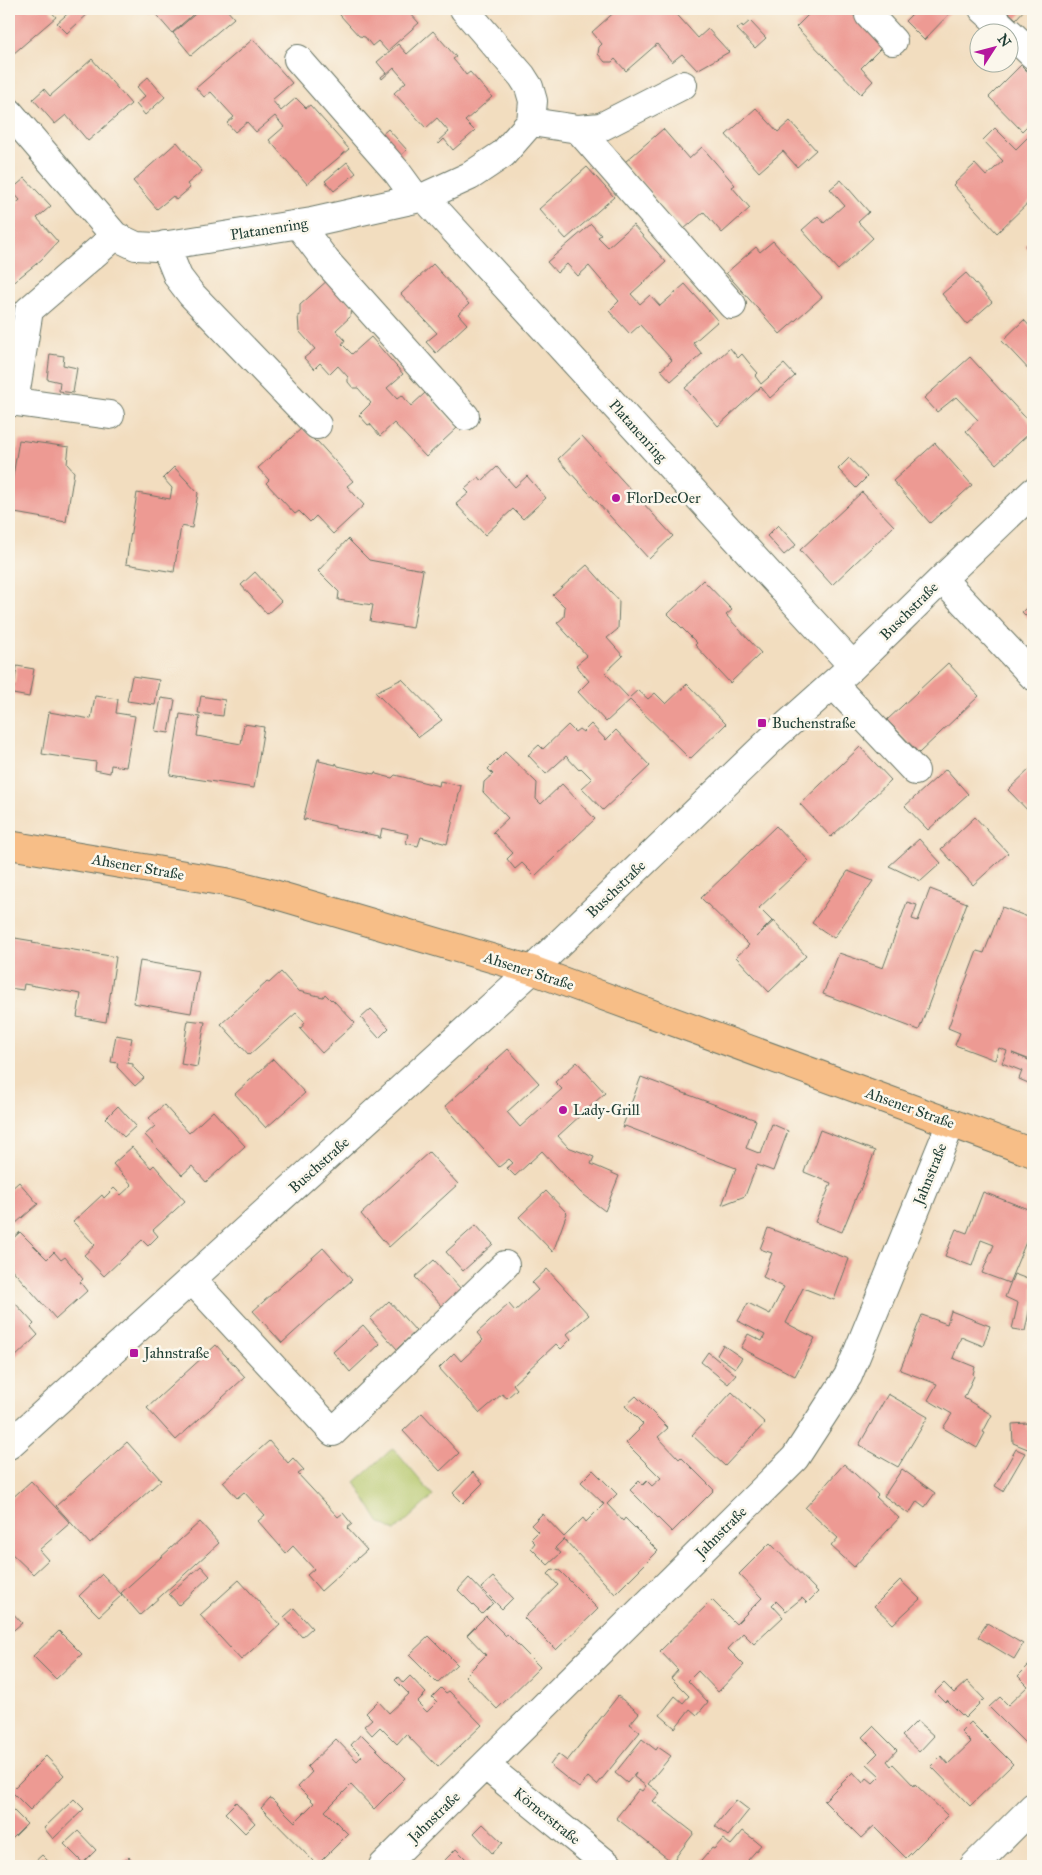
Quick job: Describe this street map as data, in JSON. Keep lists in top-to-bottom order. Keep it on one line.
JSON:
{"streets":{"main road":["Ahsener Straße"],"street":["Platanenring","Buschstraße","Jahnstraße","Körnerstraße"]},"crossings":[["Platanenring","Buschstraße"],["Buschstraße","Ahsener Straße"],["Ahsener Straße","Jahnstraße"],["Jahnstraße","Körnerstraße"]],"places":{"other":["FlorDecOer","Lady-Grill"],"transit":["Buchenstraße","Jahnstraße"]},"north":"top right"}
